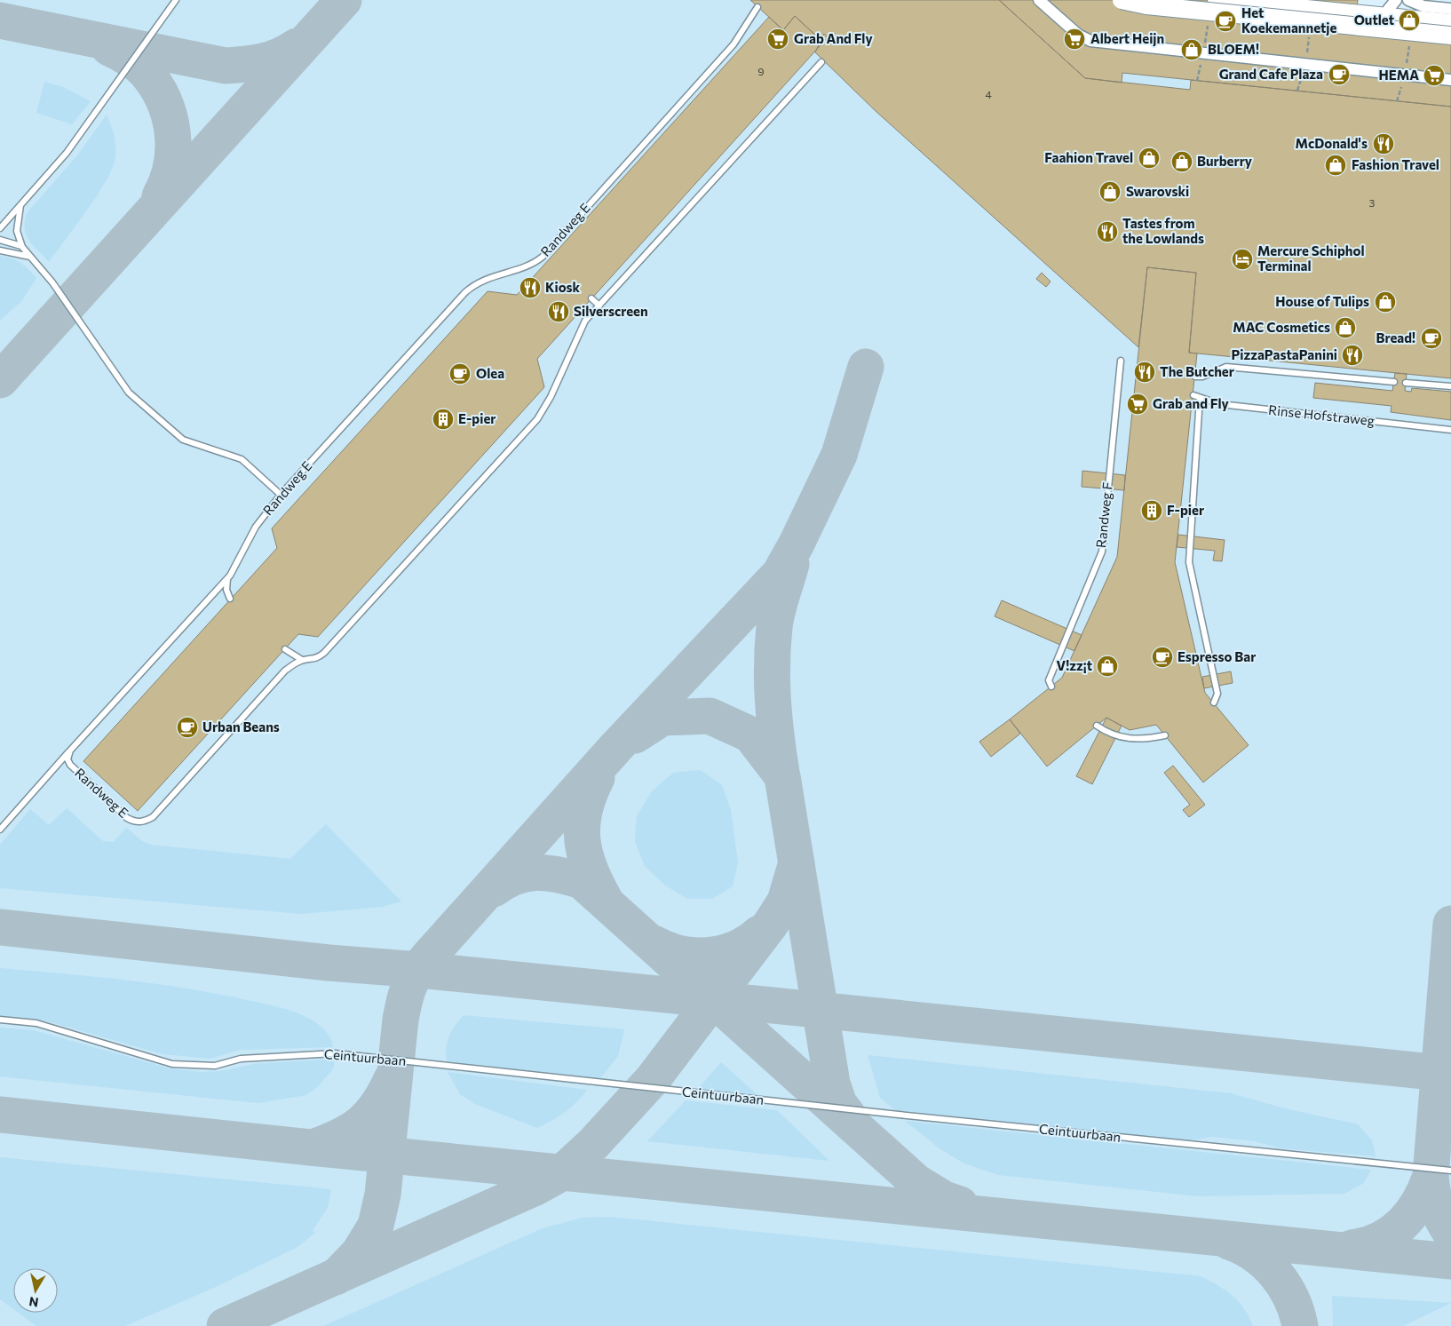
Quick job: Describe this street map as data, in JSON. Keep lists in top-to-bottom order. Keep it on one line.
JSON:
{"streets":{"lane":["Randweg E","Rinse Hofstraweg","Randweg F","Ceintuurbaan"]},"places":{"shop":["Outlet","BLOEM!","Faahion Travel","Burberry","Fashion Travel","Swarovski","House of Tulips","MAC Cosmetics","V!zz¡t"],"cafe":["Het Koekemannetje","Grand Cafe Plaza","Bread!","Olea","Espresso Bar","Urban Beans"],"supermarket":["Grab And Fly","Albert Heijn","HEMA","Grab and Fly"],"restaurant":["McDonald's","Tastes from the Lowlands","Kiosk","Silverscreen","PizzaPastaPanini","The Butcher"],"hotel":["Mercure Schiphol Terminal"],"building":["E-pier","F-pier"]},"house_numbers":["9","4","3"],"north":"bottom"}
